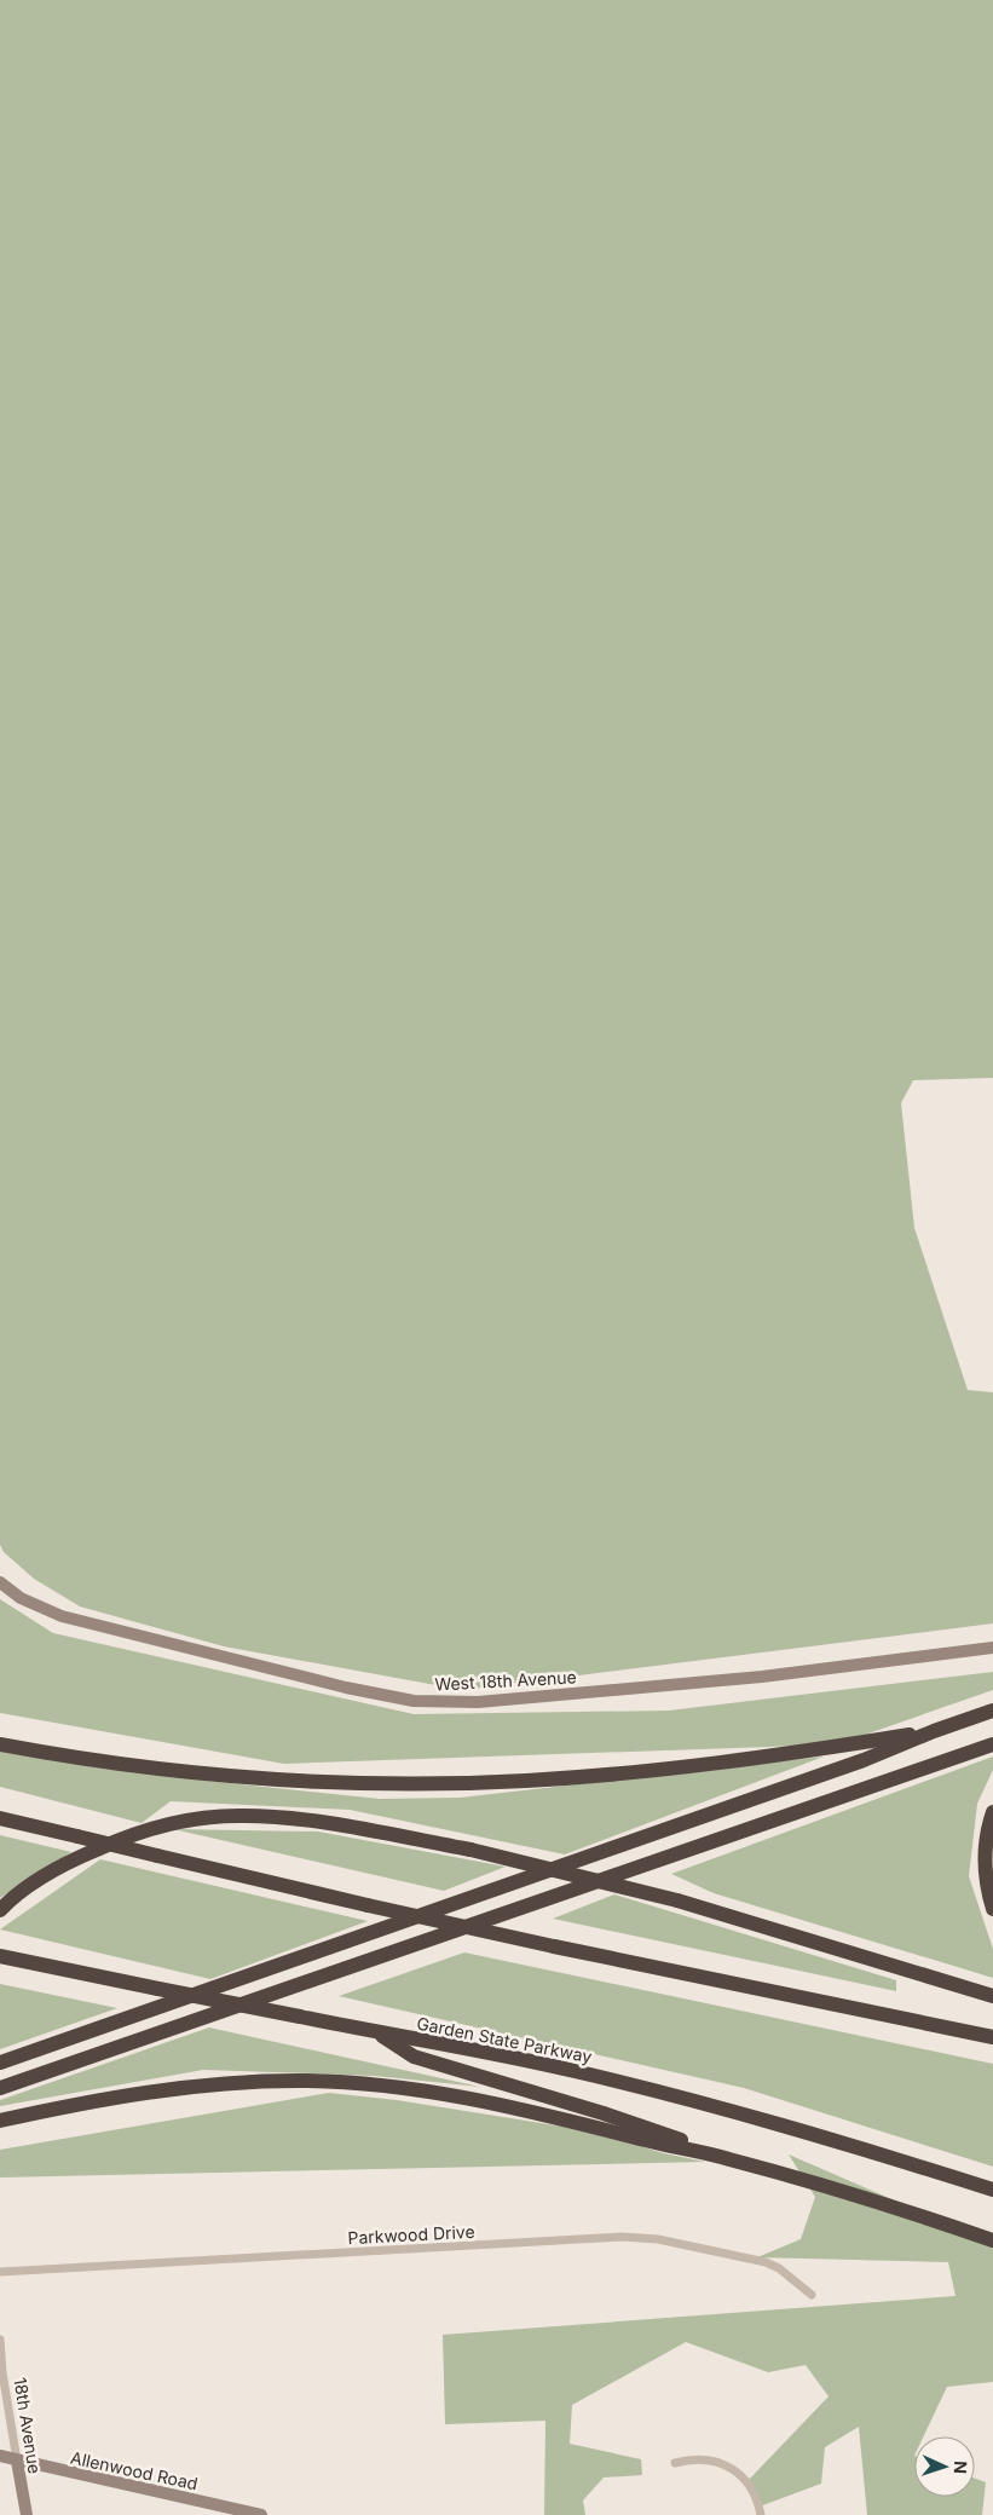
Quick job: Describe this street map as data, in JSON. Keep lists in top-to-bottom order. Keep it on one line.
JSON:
{"streets":{"highway":["Garden State Parkway"],"street":["West 18th Avenue","Parkwood Drive","18th Avenue","Allenwood Road"]},"crossings":[["18th Avenue","Allenwood Road"]],"north":"right"}
